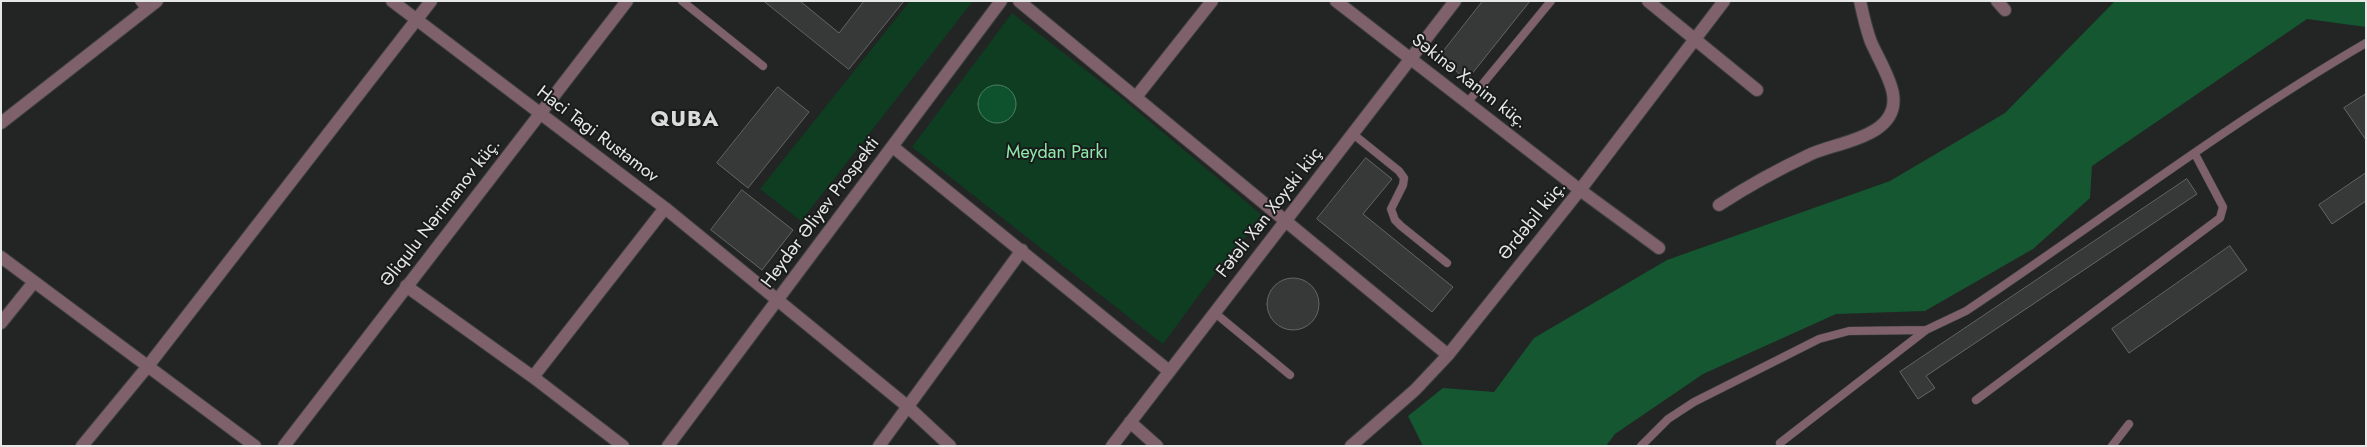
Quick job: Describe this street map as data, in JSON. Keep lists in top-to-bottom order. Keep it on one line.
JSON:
{"streets":{"street":["Səkinə Xanim küç.","Haci Tagi Rustamov","Əliqulu Nərimanov küç.","Heydər Əliyev Prospekti","Fətəli Xan Xoyski küç","Ərdəbil küç."]},"crossings":[["Səkinə Xanim küç.","Fətəli Xan Xoyski küç"],["Səkinə Xanim küç.","Ərdəbil küç."],["Haci Tagi Rustamov","Əliqulu Nərimanov küç."],["Haci Tagi Rustamov","Heydər Əliyev Prospekti"]],"districts":["QUBA"],"parks":["Meydan Parkı"]}
